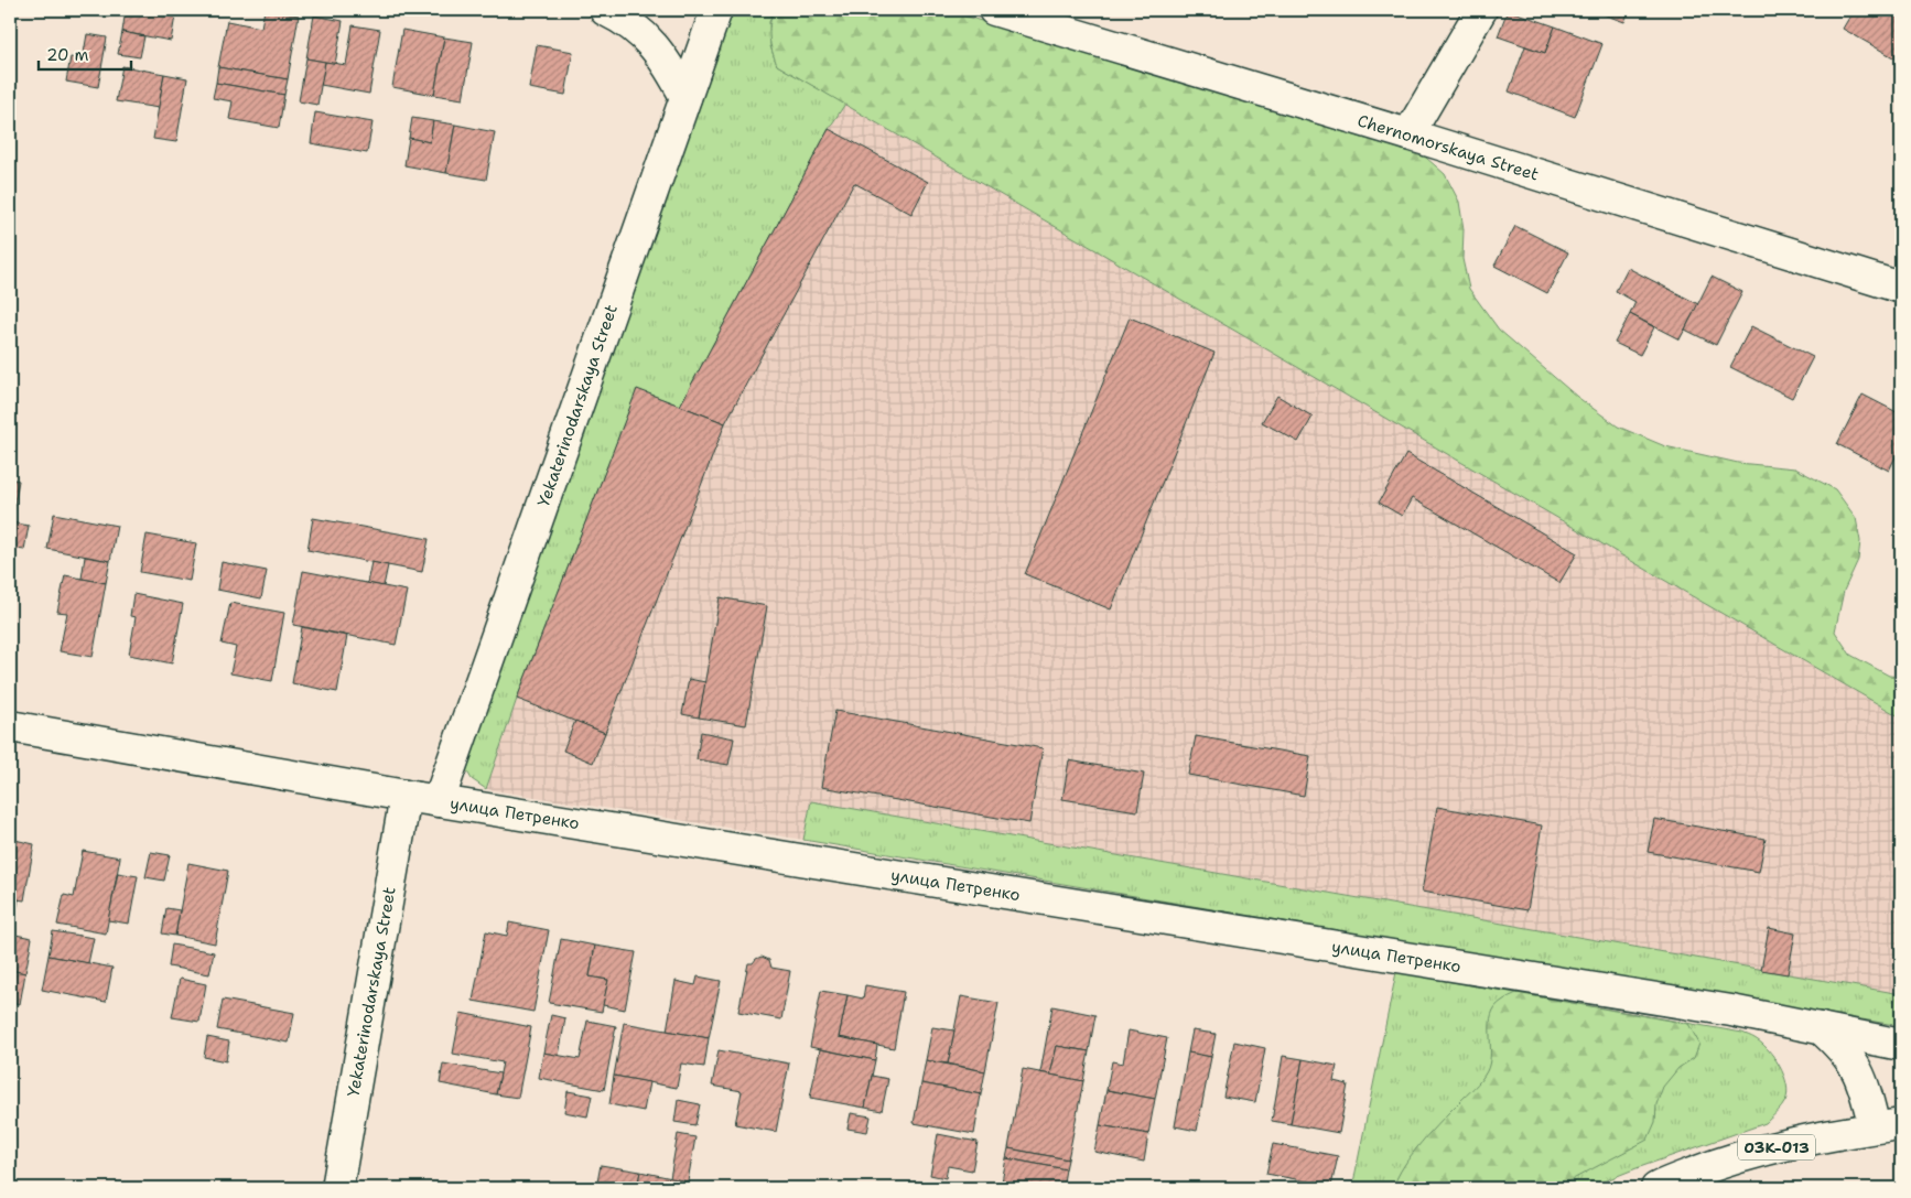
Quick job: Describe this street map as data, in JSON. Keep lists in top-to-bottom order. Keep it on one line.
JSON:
{"streets":{"street":["Chernomorskaya Street","Yekaterinodarskaya Street","улица Петренко","03К-013"]},"crossings":[["Yekaterinodarskaya Street","улица Петренко"]],"scale_bar":"20 m"}
